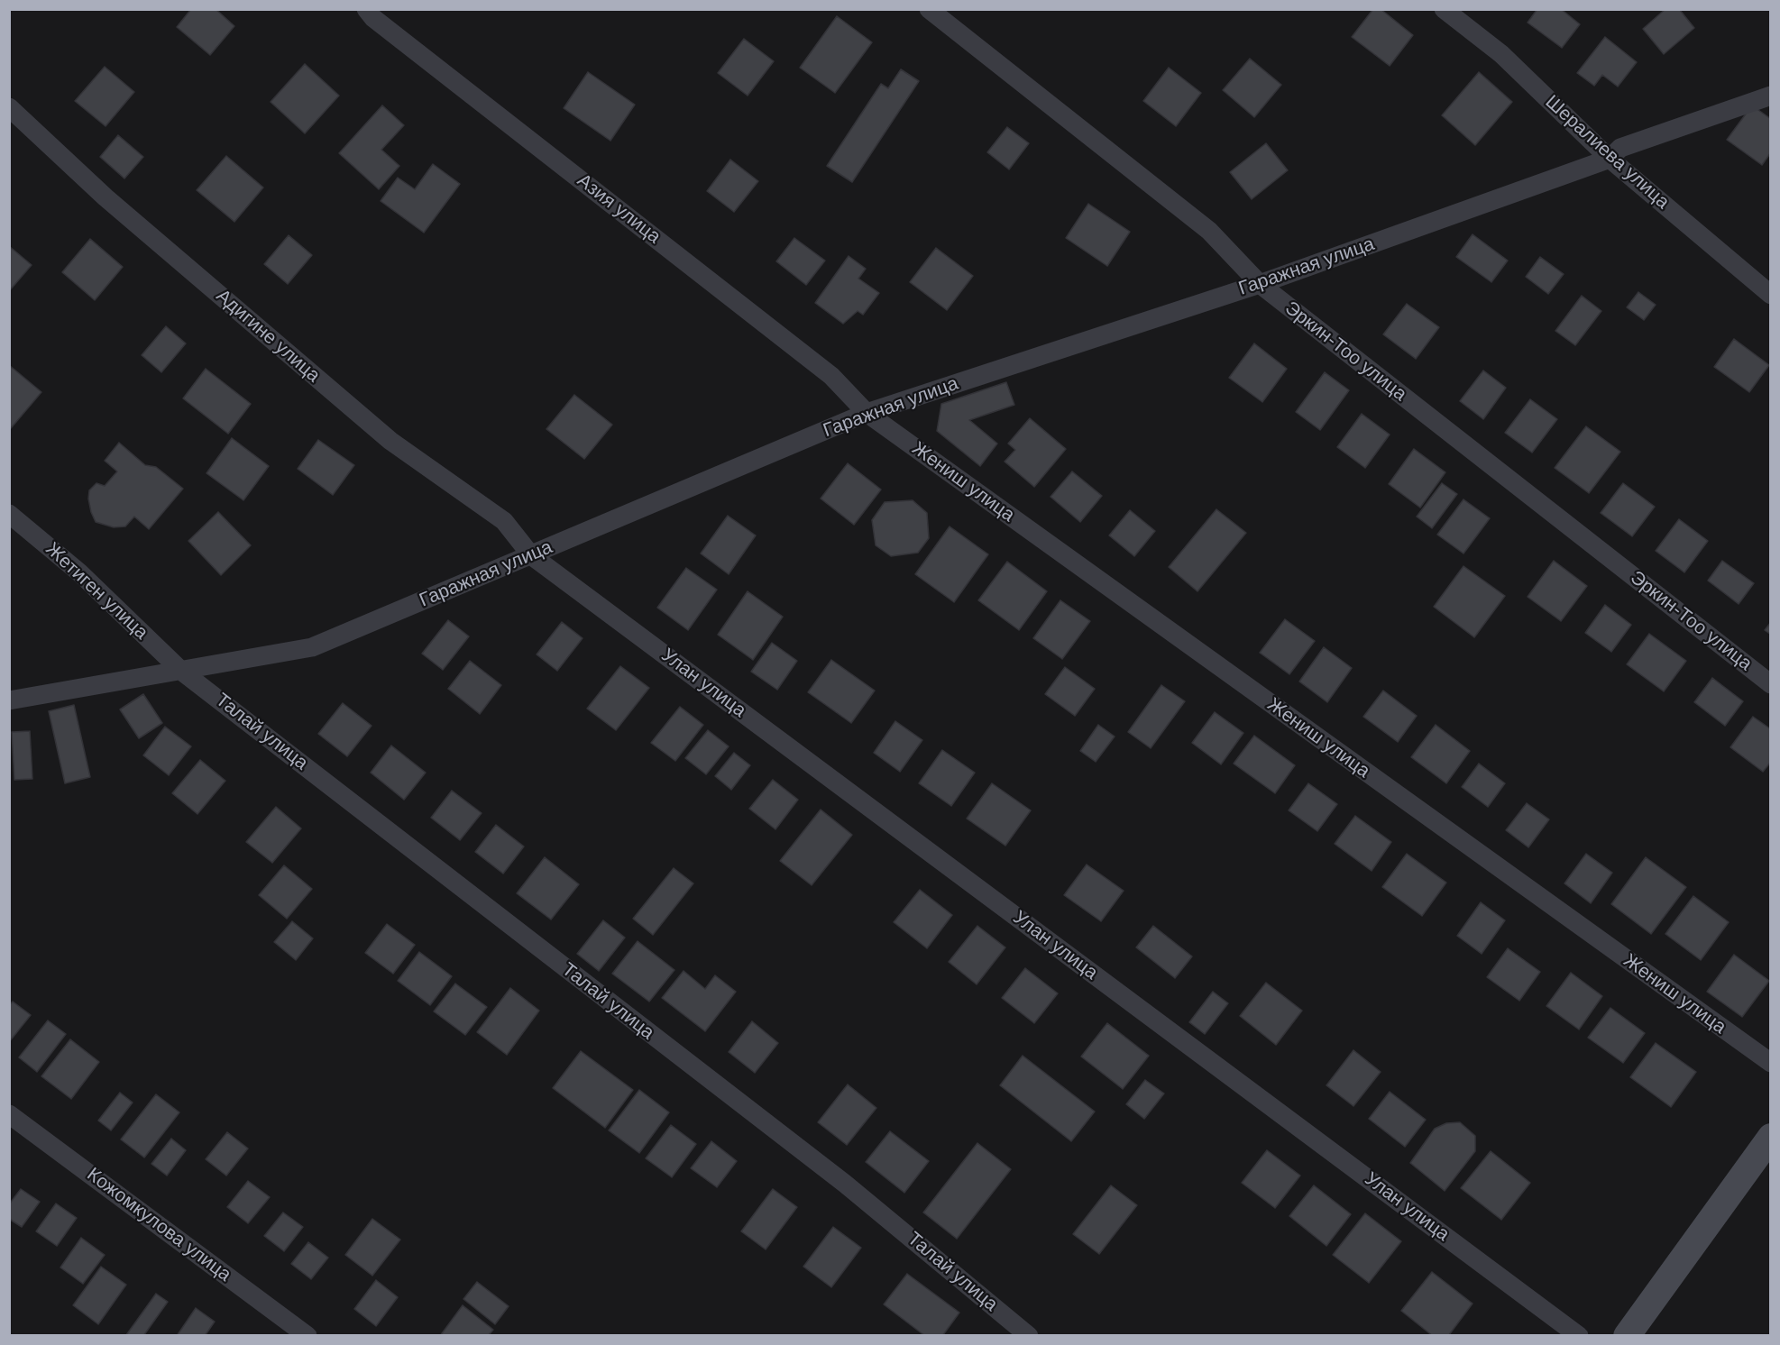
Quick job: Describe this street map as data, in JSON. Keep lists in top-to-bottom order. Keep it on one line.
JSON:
{"streets":{"street":["Шералиева улица","Азия улица","Гаражная улица","Адигине улица","Эркин-Тоо улица","Жениш улица","Жетиген улица","Улан улица","Талай улица","Кожомкулова улица"]},"crossings":[["Шералиева улица","Гаражная улица"],["Азия улица","Гаражная улица"],["Азия улица","Жениш улица"],["Гаражная улица","Адигине улица"],["Гаражная улица","Эркин-Тоо улица"],["Гаражная улица","Жениш улица"],["Гаражная улица","Жетиген улица"],["Гаражная улица","Улан улица"],["Гаражная улица","Талай улица"],["Адигине улица","Улан улица"],["Жетиген улица","Талай улица"]]}
